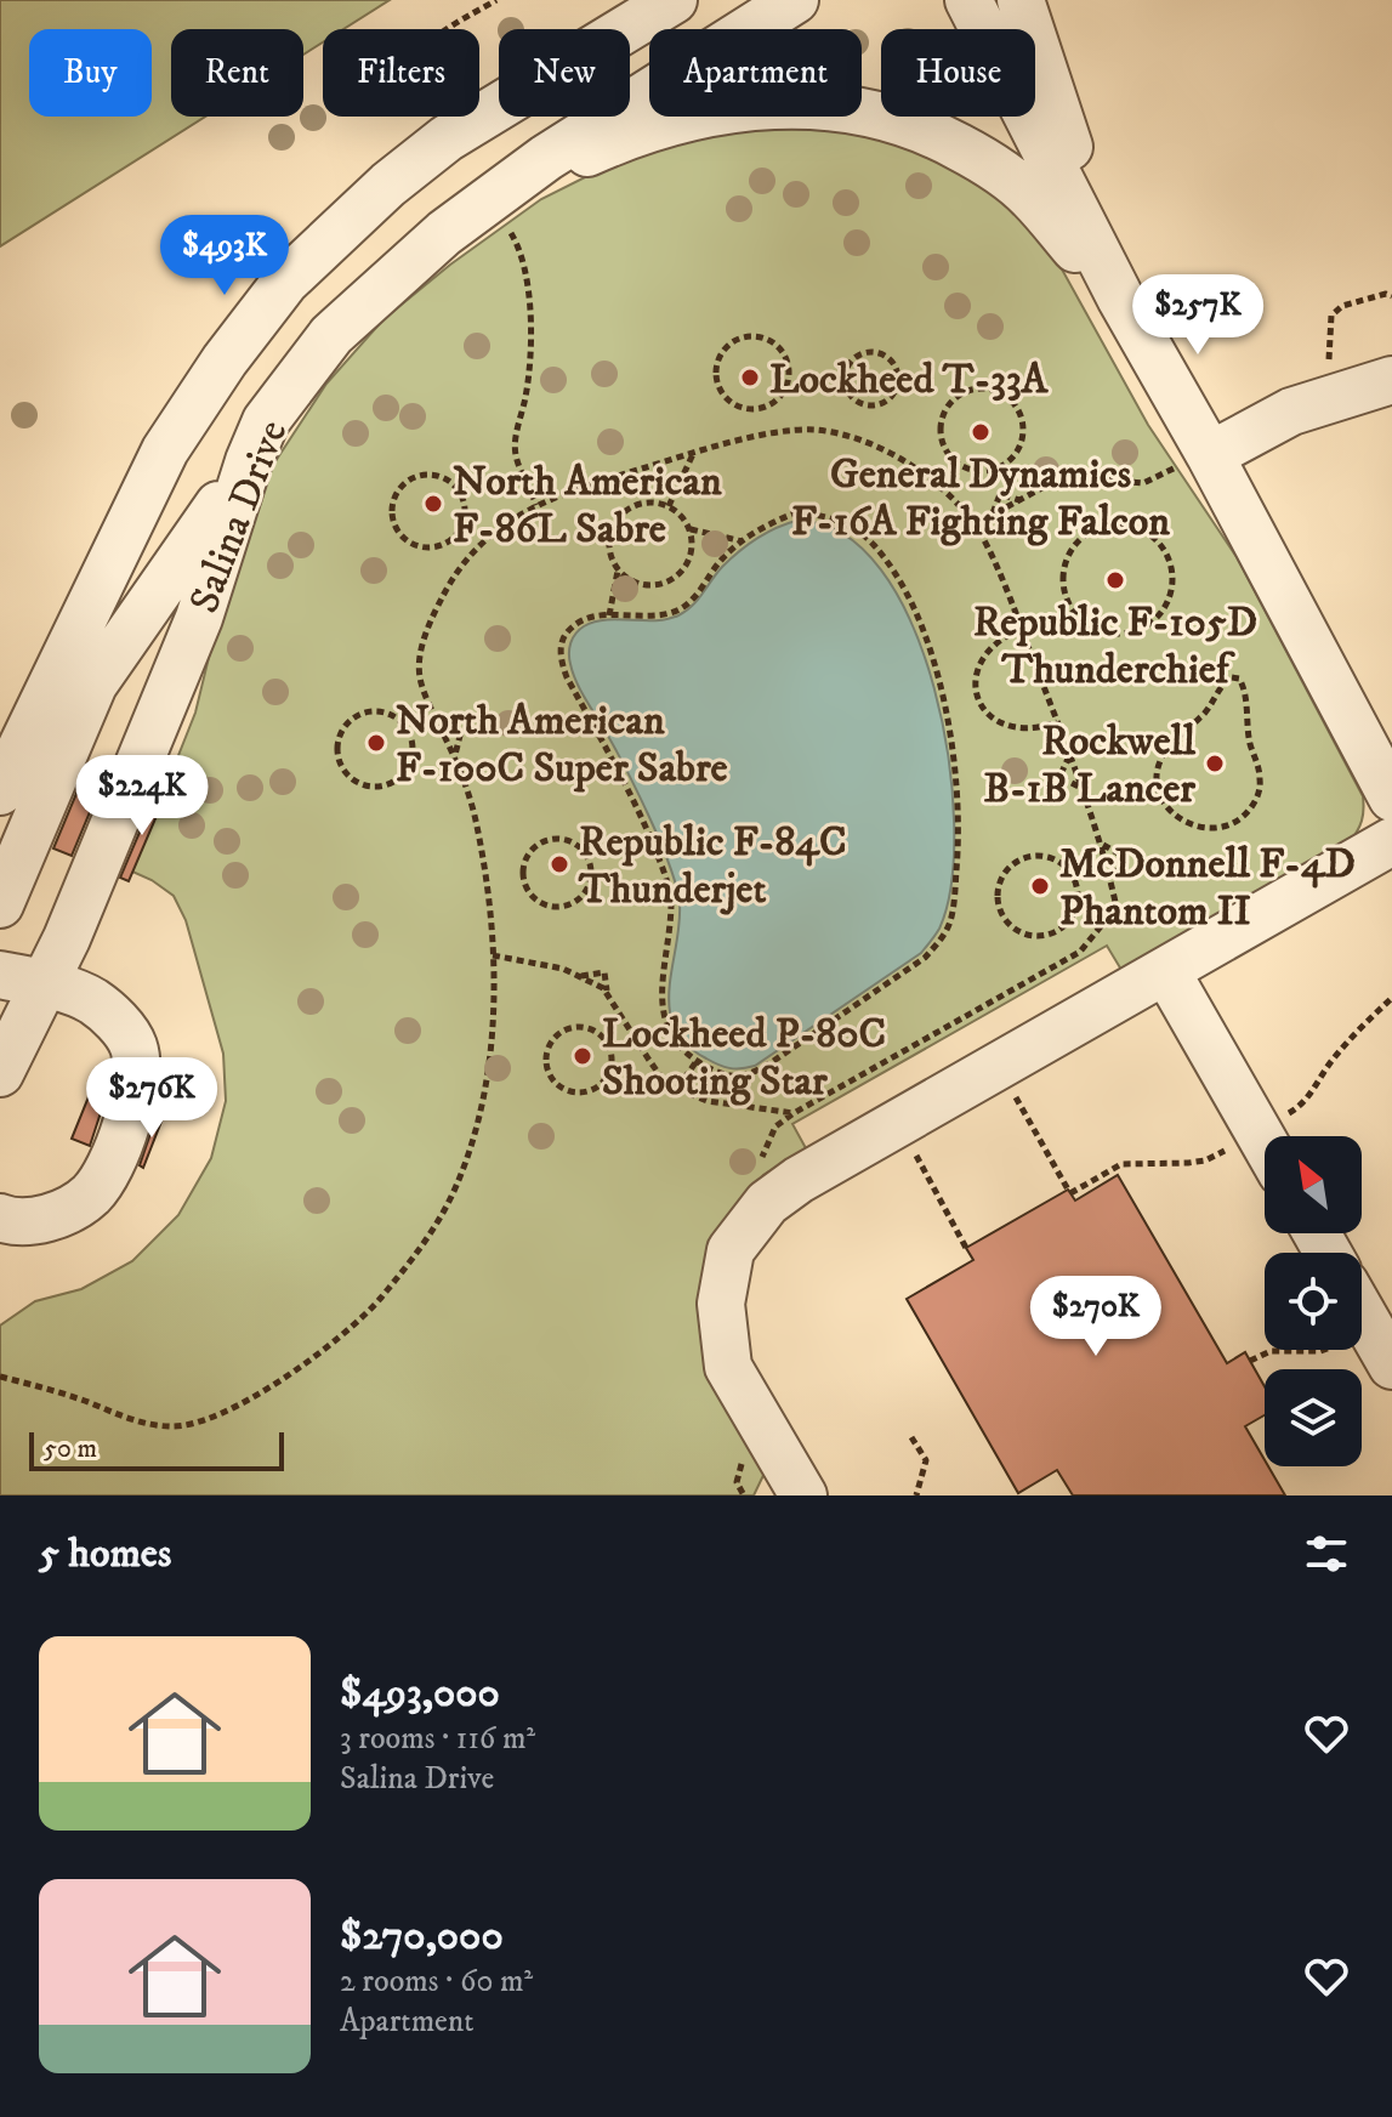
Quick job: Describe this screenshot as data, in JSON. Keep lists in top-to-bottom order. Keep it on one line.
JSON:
{"streets":{"street":["Salina Drive"]},"places":["Lockheed T-33A","General Dynamics F-16A Fighting Falcon","North American F-86L Sabre","Republic F-105D Thunderchief","North American F-100C Super Sabre","Rockwell B-1B Lancer","Republic F-84C Thunderjet","McDonnell F-4D Phantom II","Lockheed P-80C Shooting Star"],"scale_bar":"50 m","north":"top left","page":{"chip":["Buy","Rent","Filters","New","Apartment","House"],"price":["$493K","$257K","$224K","$276K","$270K"],"scale":"50 m","heading":"5 homes","list":[{"name":"$493,000","note":"3 rooms · 116 m² · Salina Drive"},{"name":"$270,000","note":"2 rooms · 60 m² · Apartment"}]}}
